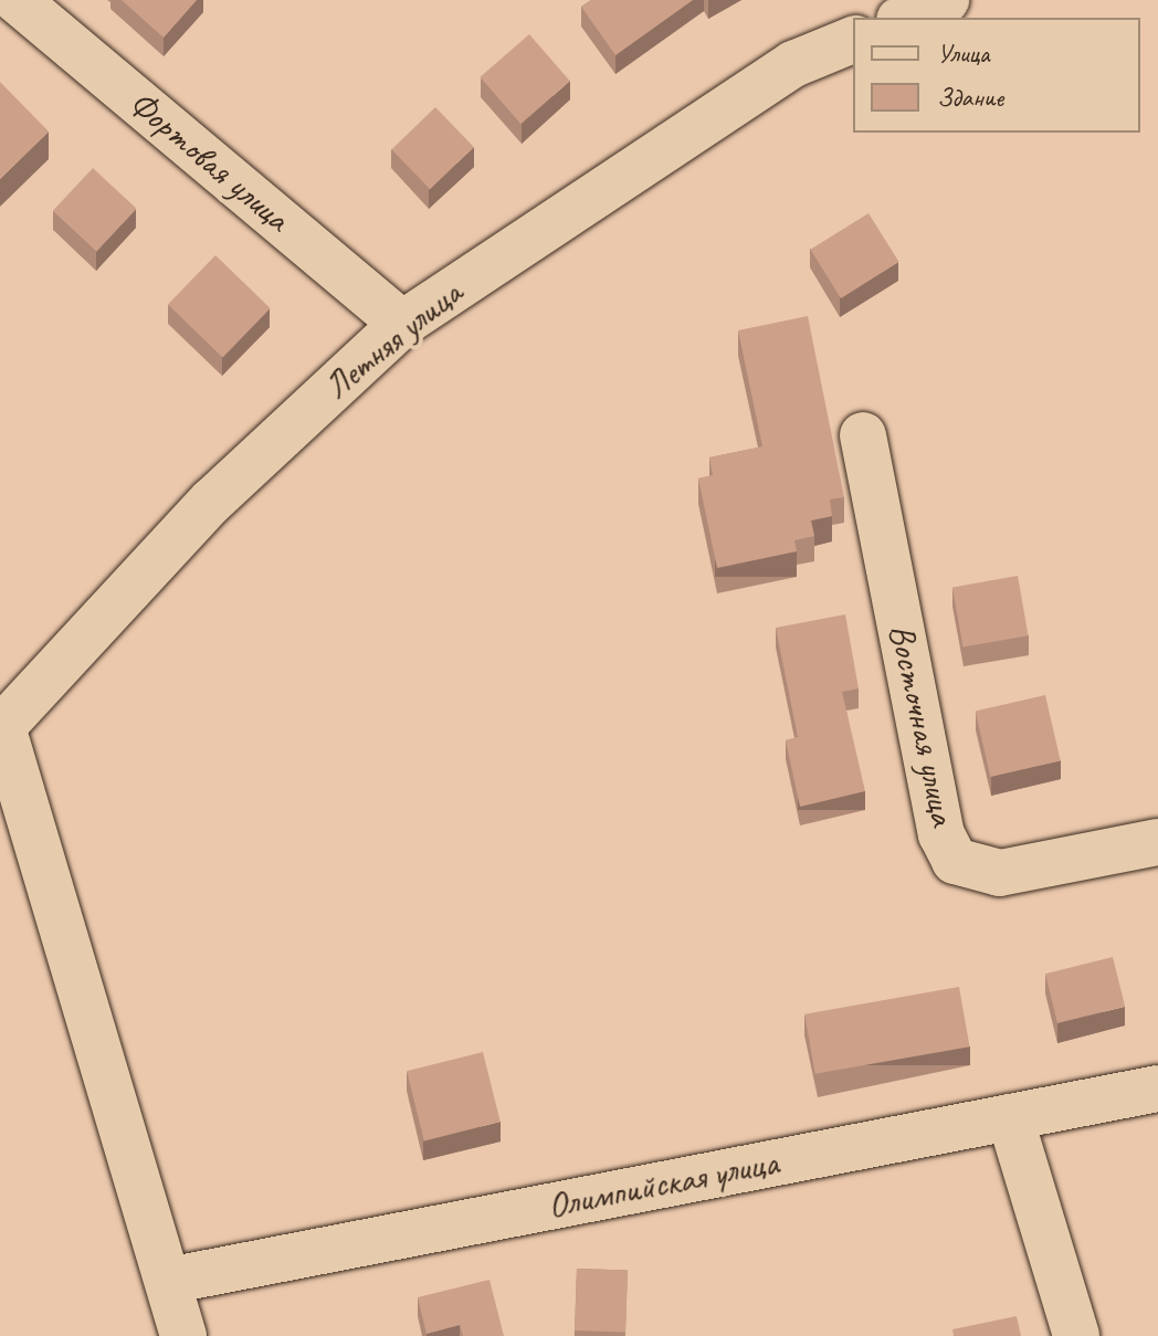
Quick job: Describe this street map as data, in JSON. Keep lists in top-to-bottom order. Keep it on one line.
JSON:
{"streets":{"street":["Фортовая улица","Летняя улица","Восточная улица","Олимпийская улица"]},"crossings":[["Фортовая улица","Летняя улица"]],"legend":["Улица","Здание"]}
